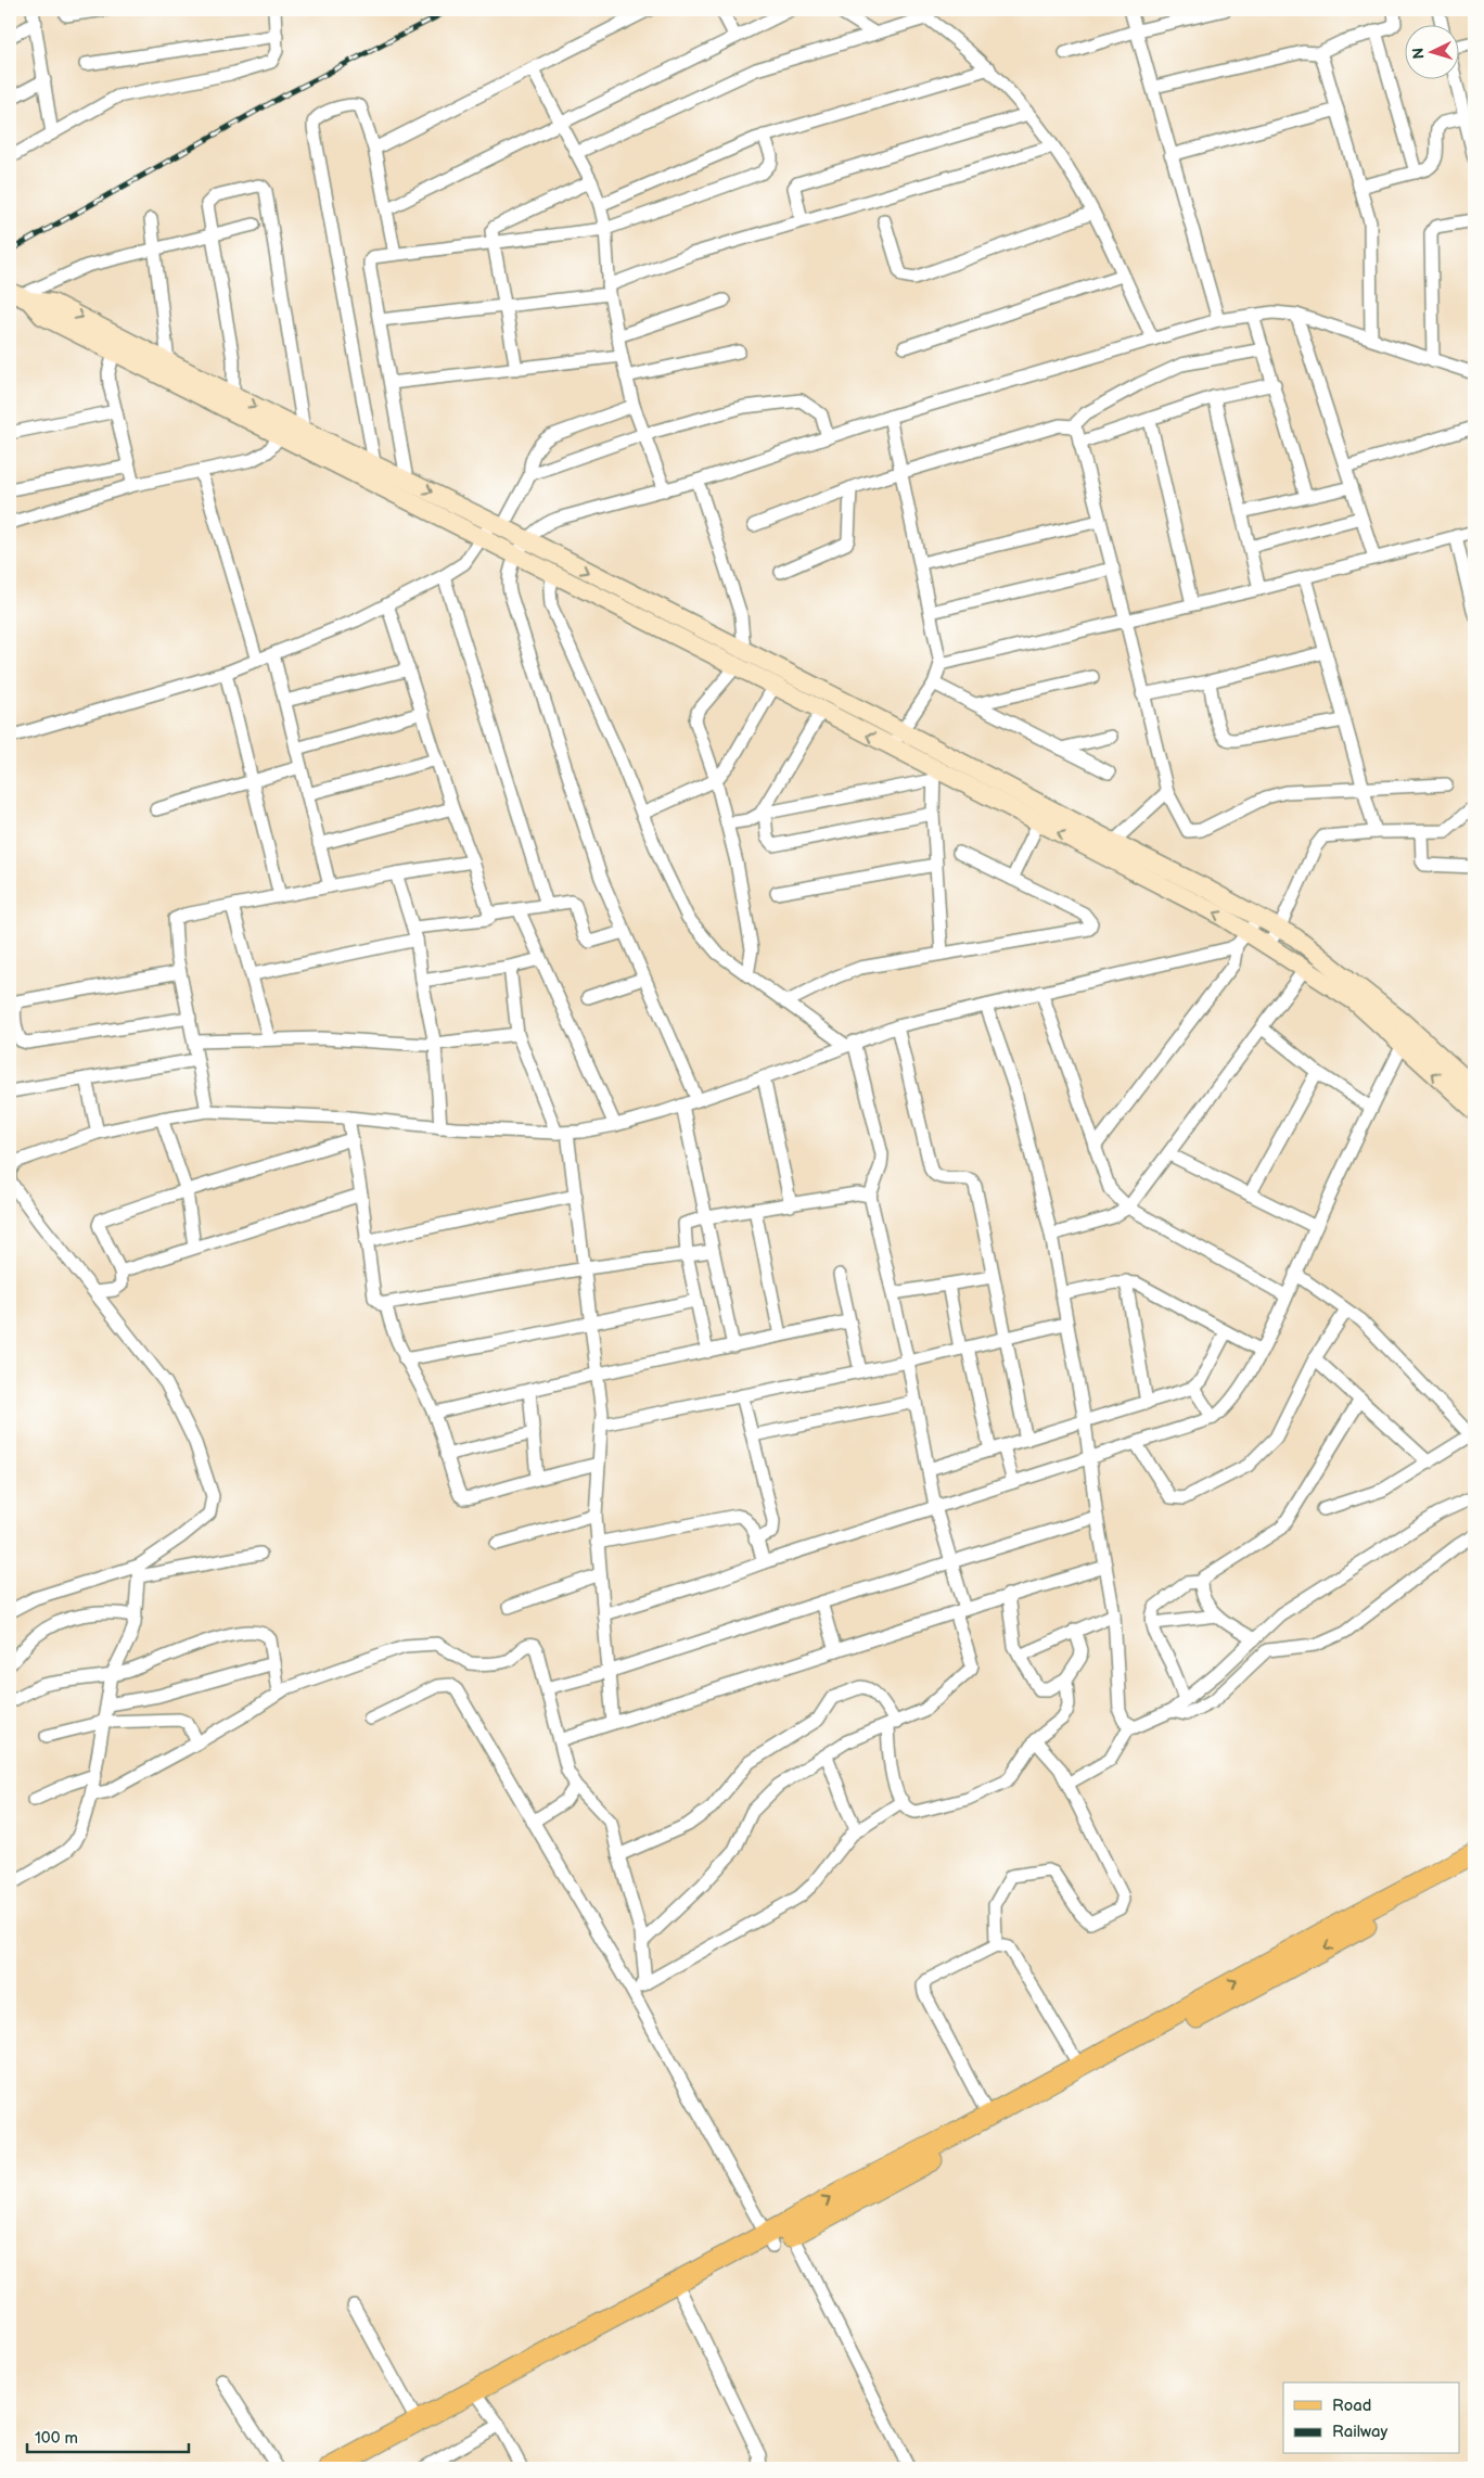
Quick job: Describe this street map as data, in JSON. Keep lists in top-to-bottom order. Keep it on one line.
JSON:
{"legend":["Road","Railway"],"scale_bar":"100 m","north":"left"}
